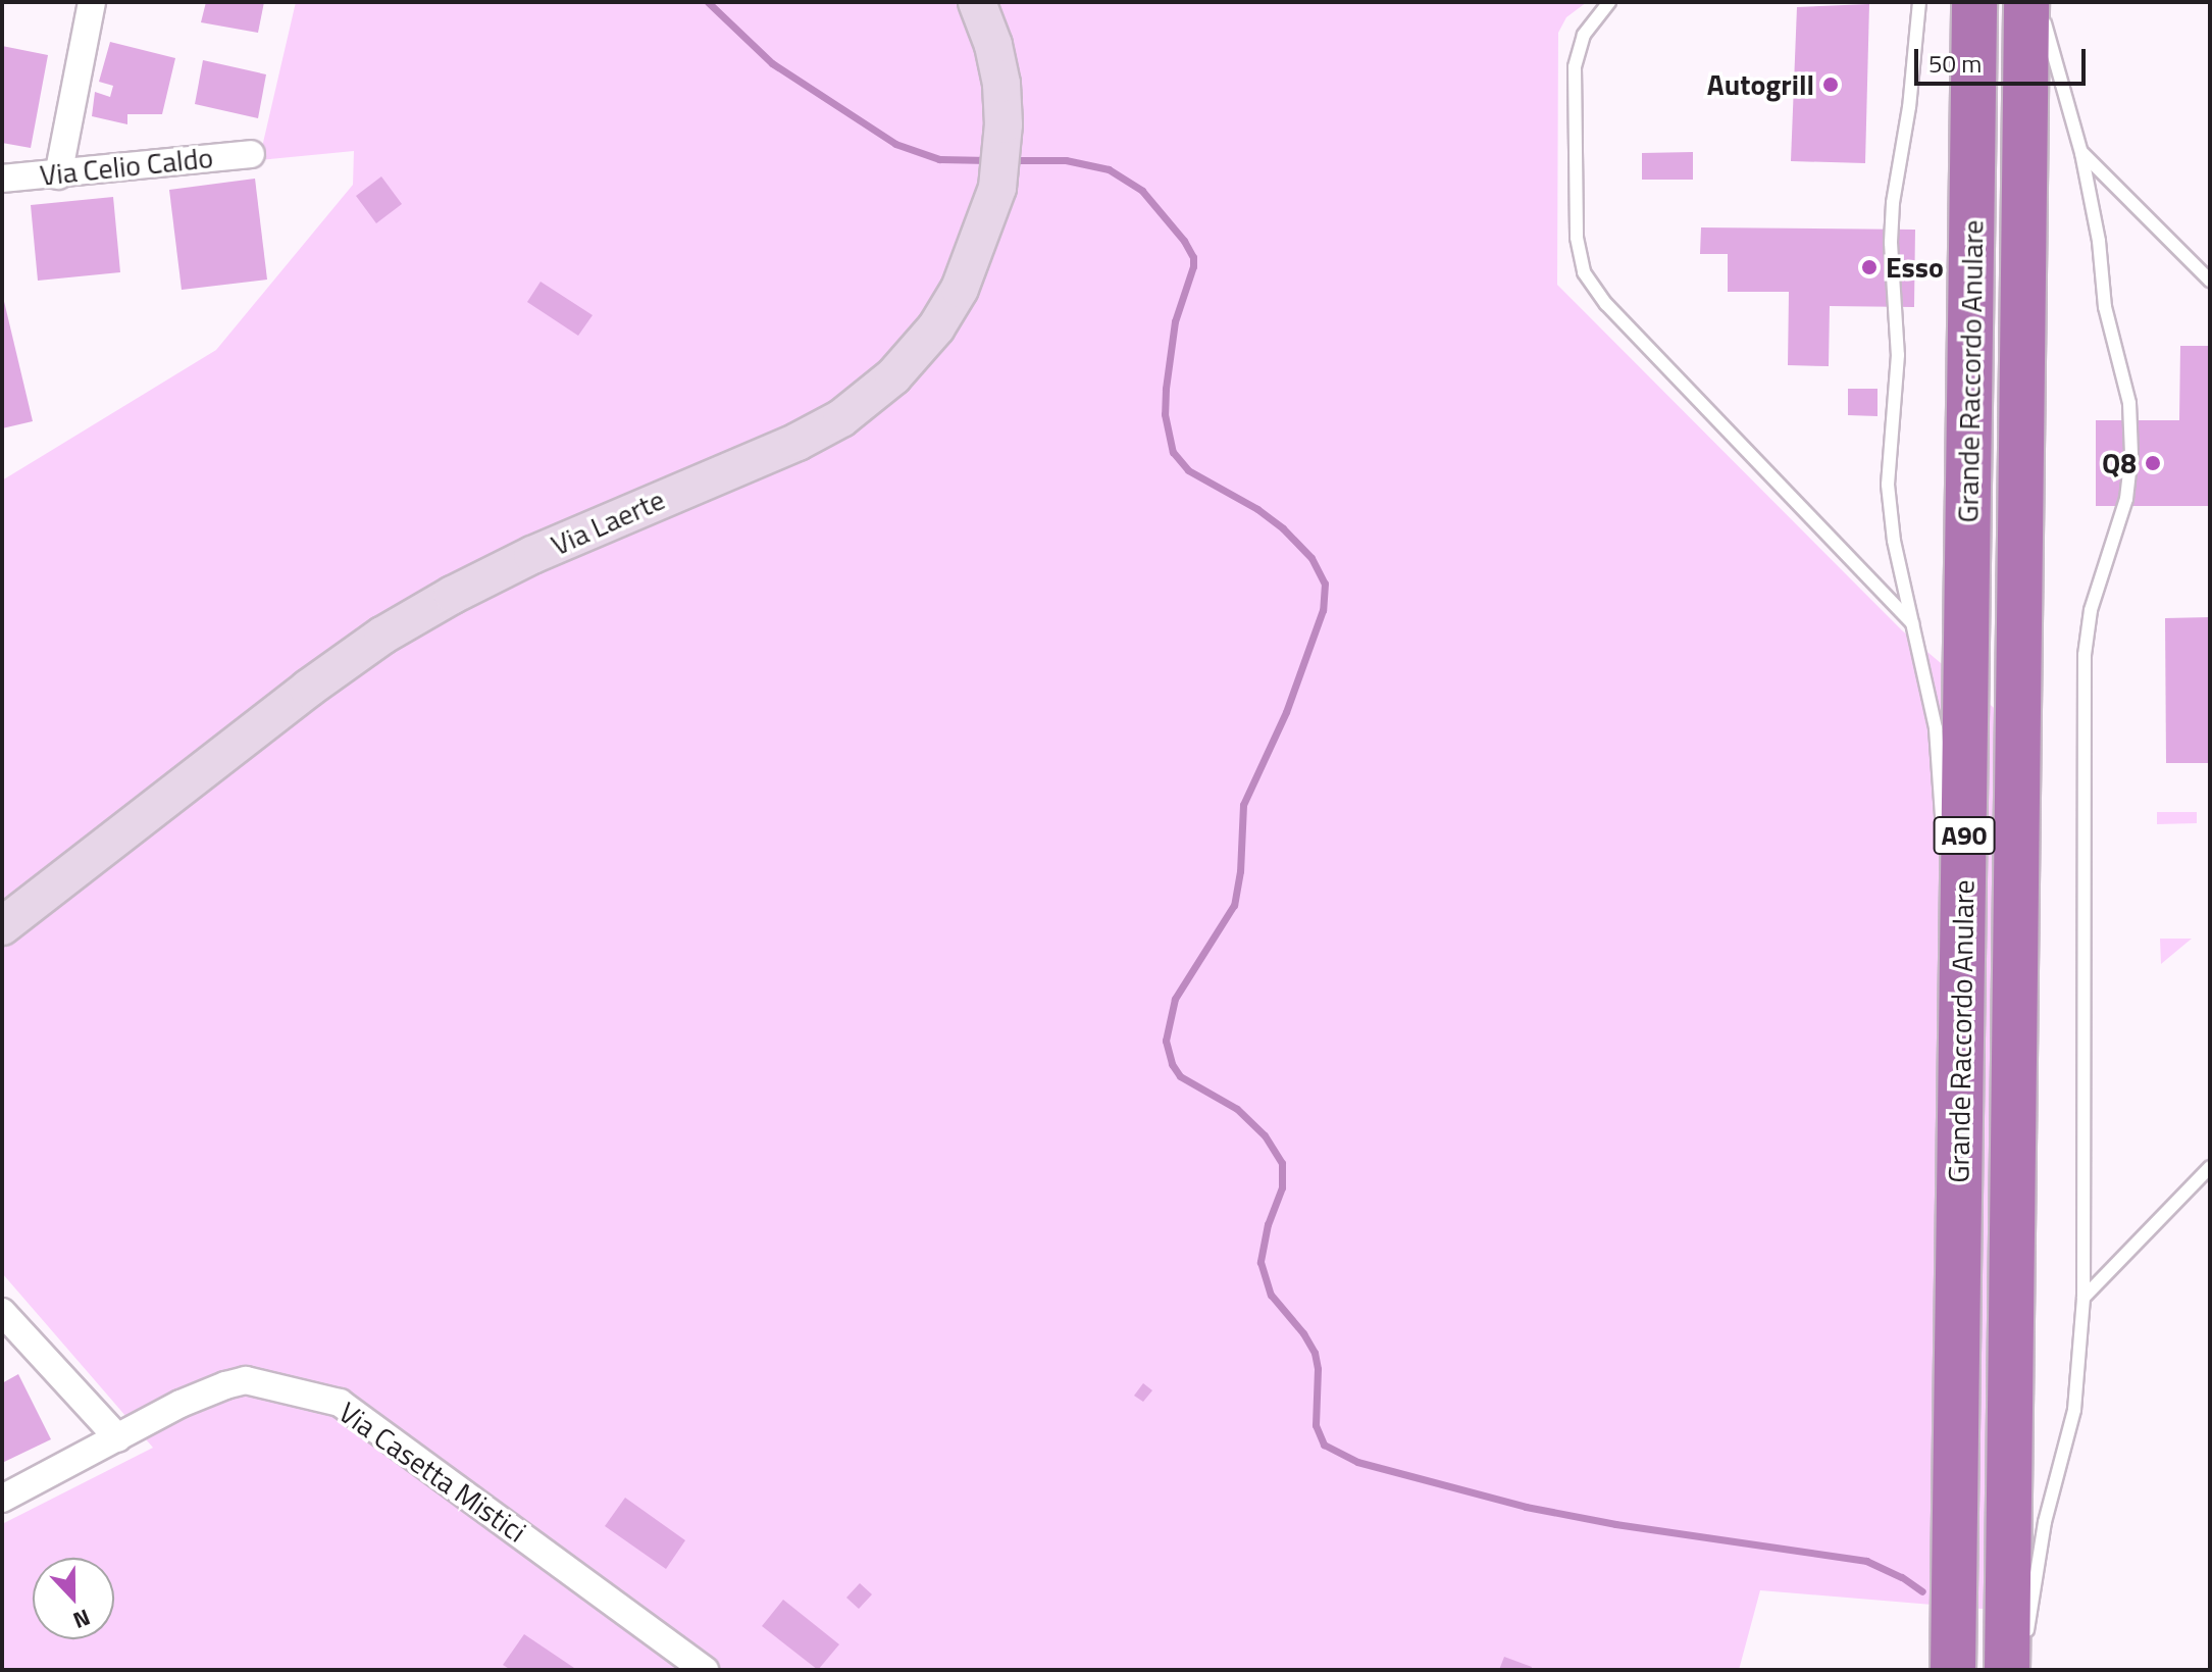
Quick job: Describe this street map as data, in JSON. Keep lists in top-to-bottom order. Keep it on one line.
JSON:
{"streets":{"highway":["Grande Raccordo Anulare","A90"],"street":["Via Celio Caldo","Via Laerte","Via Casetta Mistici"]},"places":["Autogrill","Esso","Q8"],"scale_bar":"50 m","north":"bottom"}
